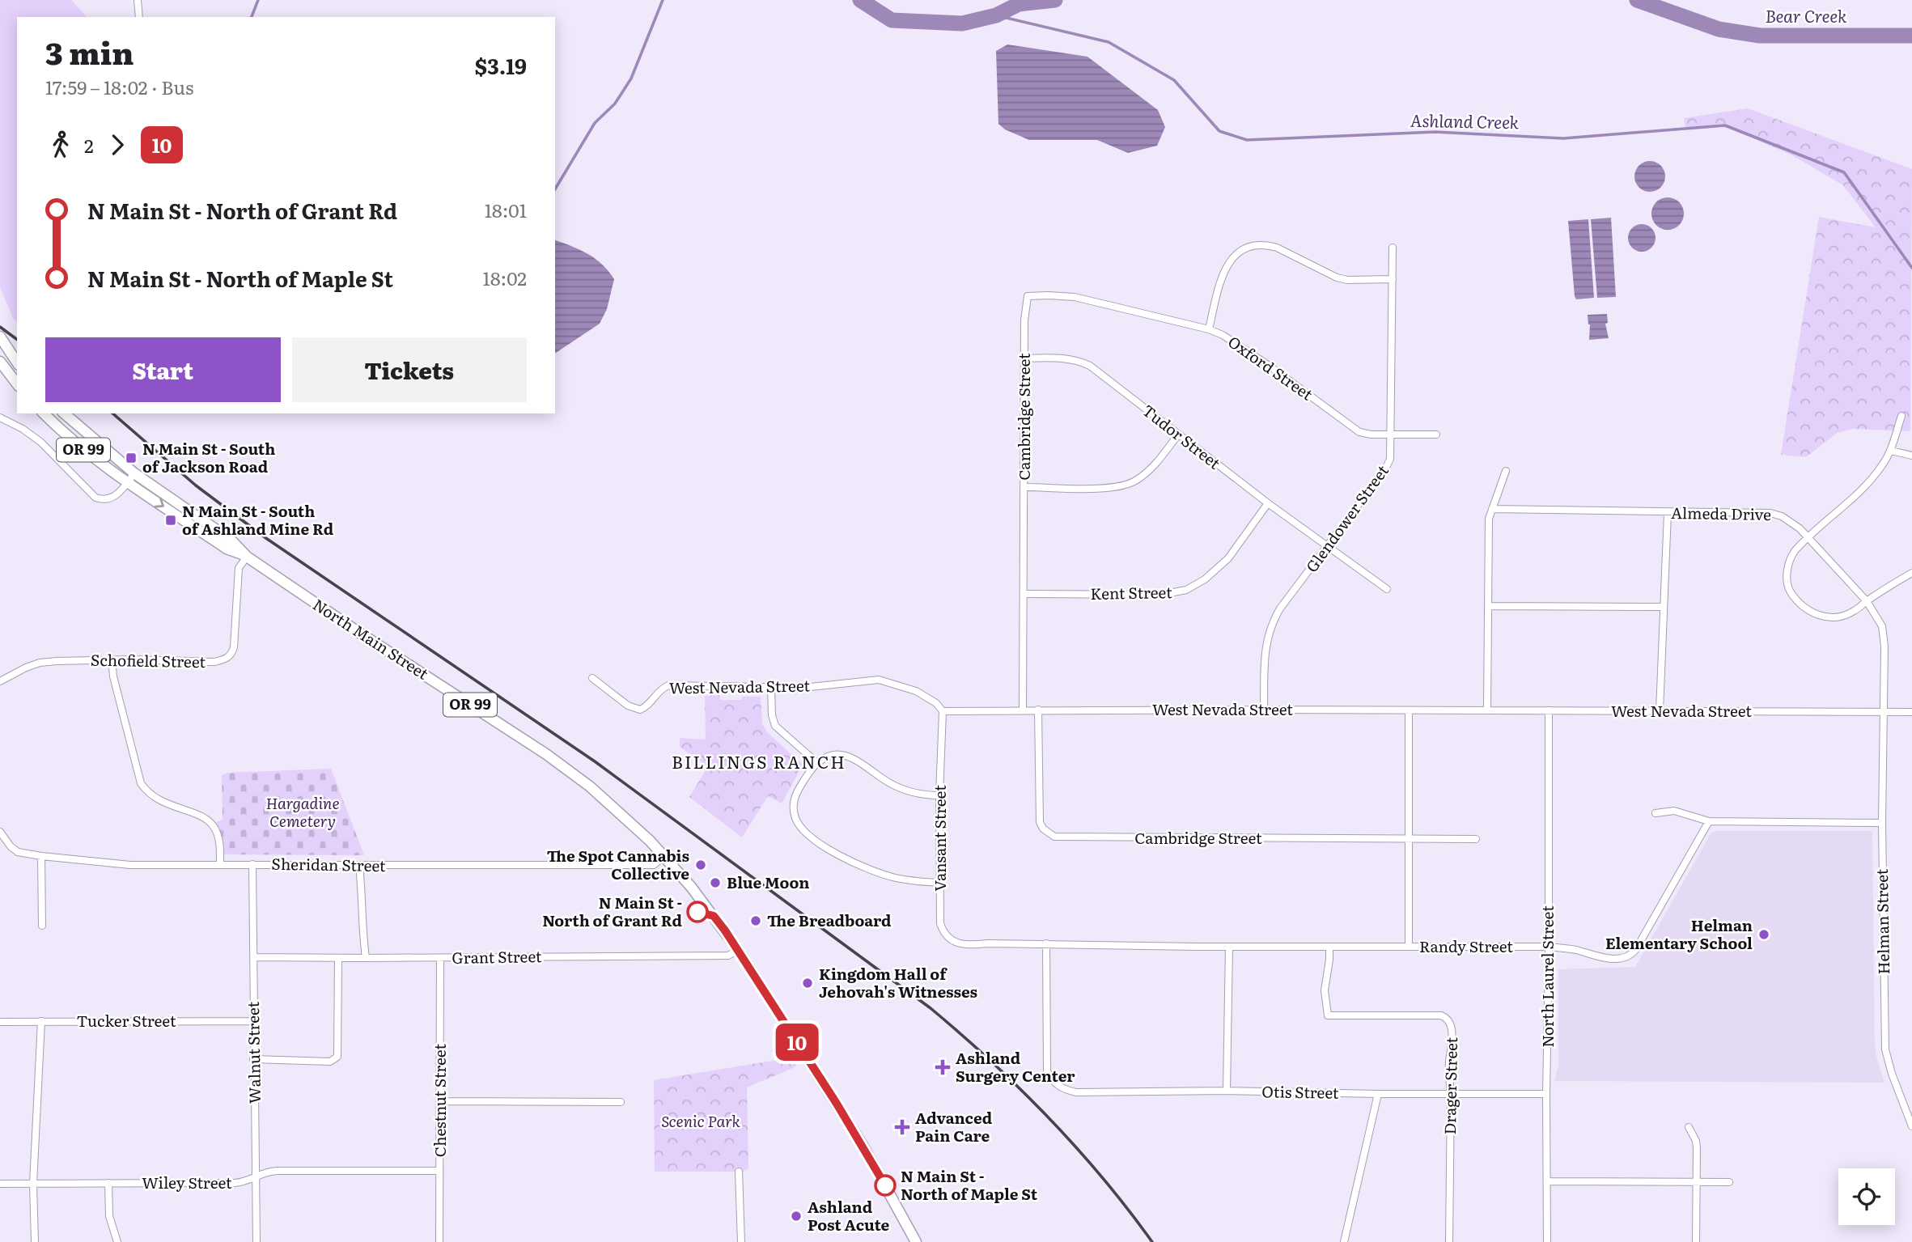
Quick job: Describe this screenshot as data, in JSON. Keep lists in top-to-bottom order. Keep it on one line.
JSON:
{"streets":{"main road":["OR 99","North Main Street"],"street":["Oxford Street","Cambridge Street","Tudor Street","Almeda Drive","Glendower Street","Kent Street","Schofield Street","West Nevada Street","Vansant Street","Sheridan Street","Helman Street","Randy Street","Grant Street","North Laurel Street","Tucker Street","Walnut Street","Drager Street","Otis Street","Chestnut Street","Wiley Street"]},"crossings":[["Oxford Street","Cambridge Street"],["Oxford Street","Glendower Street"],["Cambridge Street","Tudor Street"],["Cambridge Street","Kent Street"],["Cambridge Street","West Nevada Street"],["Tudor Street","Glendower Street"],["Tudor Street","Kent Street"],["OR 99","North Main Street"],["Almeda Drive","West Nevada Street"],["Almeda Drive","Helman Street"],["Glendower Street","West Nevada Street"],["North Main Street","Schofield Street"],["North Main Street","Sheridan Street"],["North Main Street","Grant Street"],["West Nevada Street","Vansant Street"],["West Nevada Street","Helman Street"],["West Nevada Street","North Laurel Street"],["Vansant Street","Randy Street"],["Sheridan Street","Walnut Street"],["Randy Street","North Laurel Street"],["Randy Street","Drager Street"],["Randy Street","Otis Street"],["Grant Street","Walnut Street"],["Grant Street","Chestnut Street"],["North Laurel Street","Otis Street"],["Tucker Street","Walnut Street"],["Walnut Street","Wiley Street"],["Drager Street","Otis Street"],["Chestnut Street","Wiley Street"]],"districts":["BILLINGS RANCH"],"water":["Bear Creek","Ashland Creek"],"parks":["Hargadine Cemetery","Scenic Park"],"places":{"transit":["N Main St - South of Jackson Road","N Main St - South of Ashland Mine Rd"],"other":["The Spot Cannabis Collective","Blue Moon","N Main St - North of Grant Rd","The Breadboard","Helman Elementary School","Kingdom Hall of Jehovah's Witnesses","N Main St - North of Maple St","Ashland Post Acute"],"health":["Ashland Surgery Center","Advanced Pain Care"]},"lines":["bus line 10"],"page":{"on_map":"10","heading":["3 min","17:59 – 18:02 · Bus","$3.19"],"legs":["2","10"],"list":[{"name":"N Main St - North of Grant Rd","value":"18:01"},{"name":"N Main St - North of Maple St","value":"18:02"}],"buttons":["Start","Tickets"]}}
